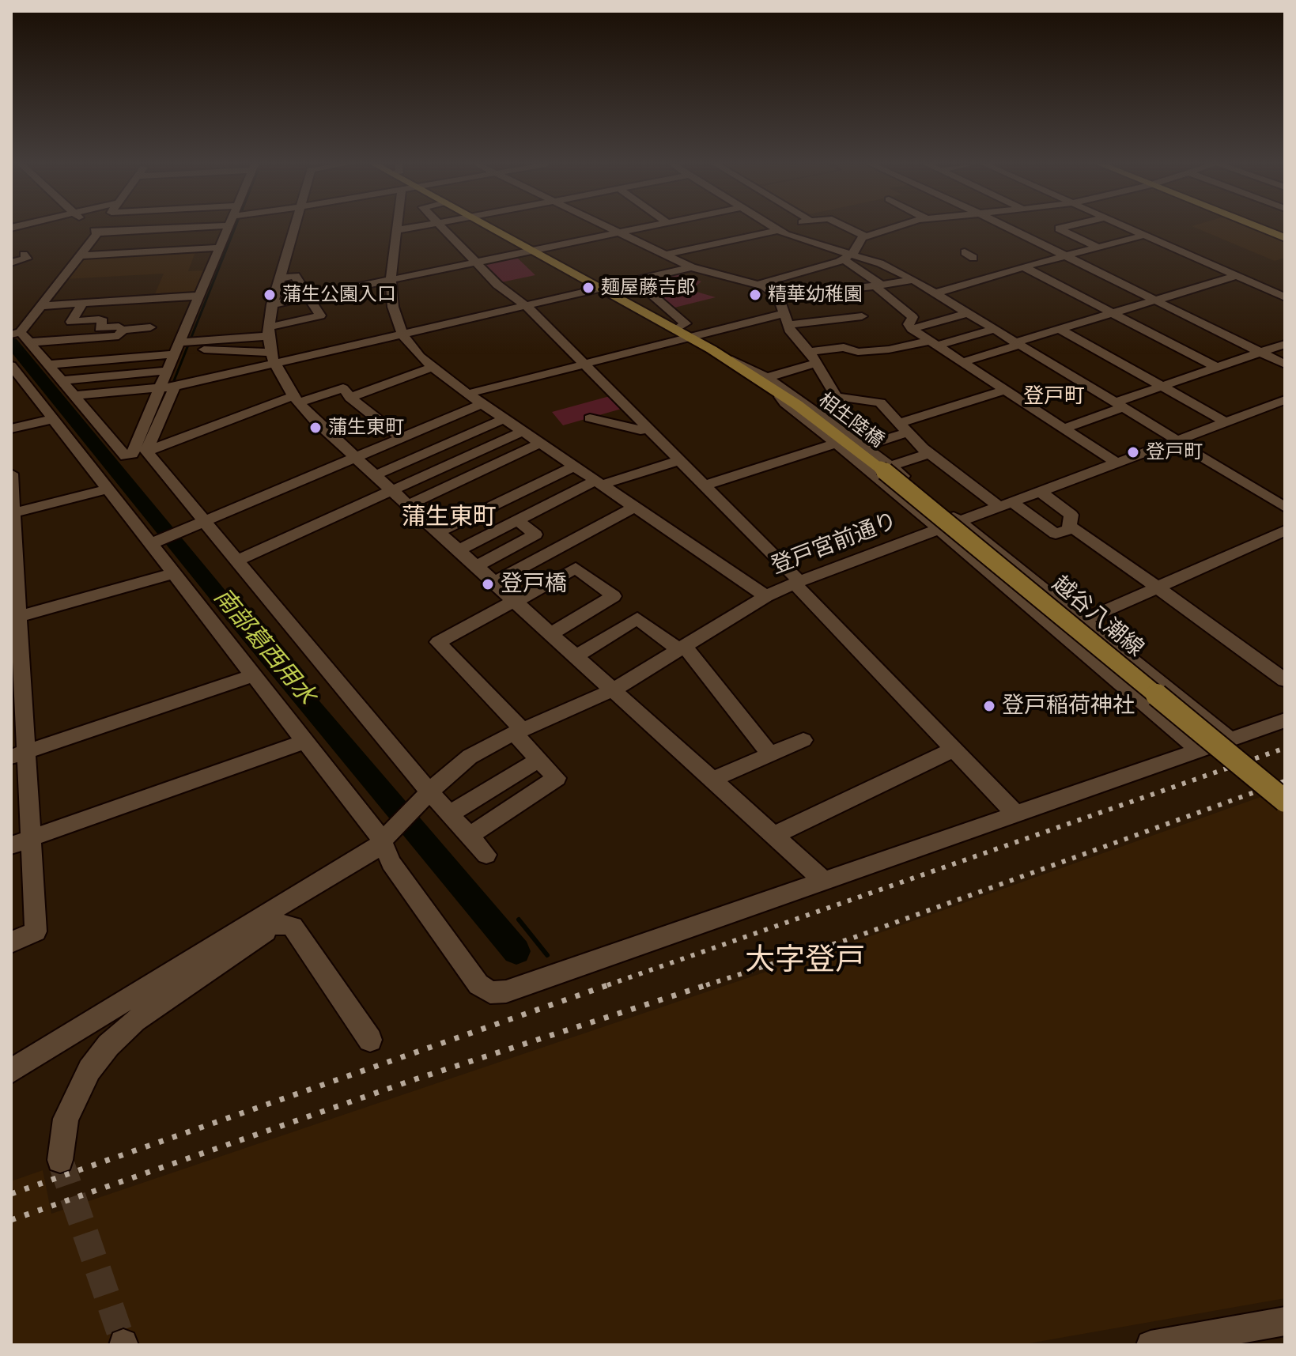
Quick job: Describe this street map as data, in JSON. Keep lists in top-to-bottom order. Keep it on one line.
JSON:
{"streets":{"main road":["相生陸橋","越谷八潮線"],"street":["登戸宮前通り"]},"crossings":[["相生陸橋","越谷八潮線"]],"districts":["登戸町","蒲生東町","大字登戸"],"water":["南部葛西用水"],"places":["麺屋藤吉郎","蒲生公園入口","精華幼稚園","蒲生東町","登戸町","登戸橋","登戸稲荷神社"]}
